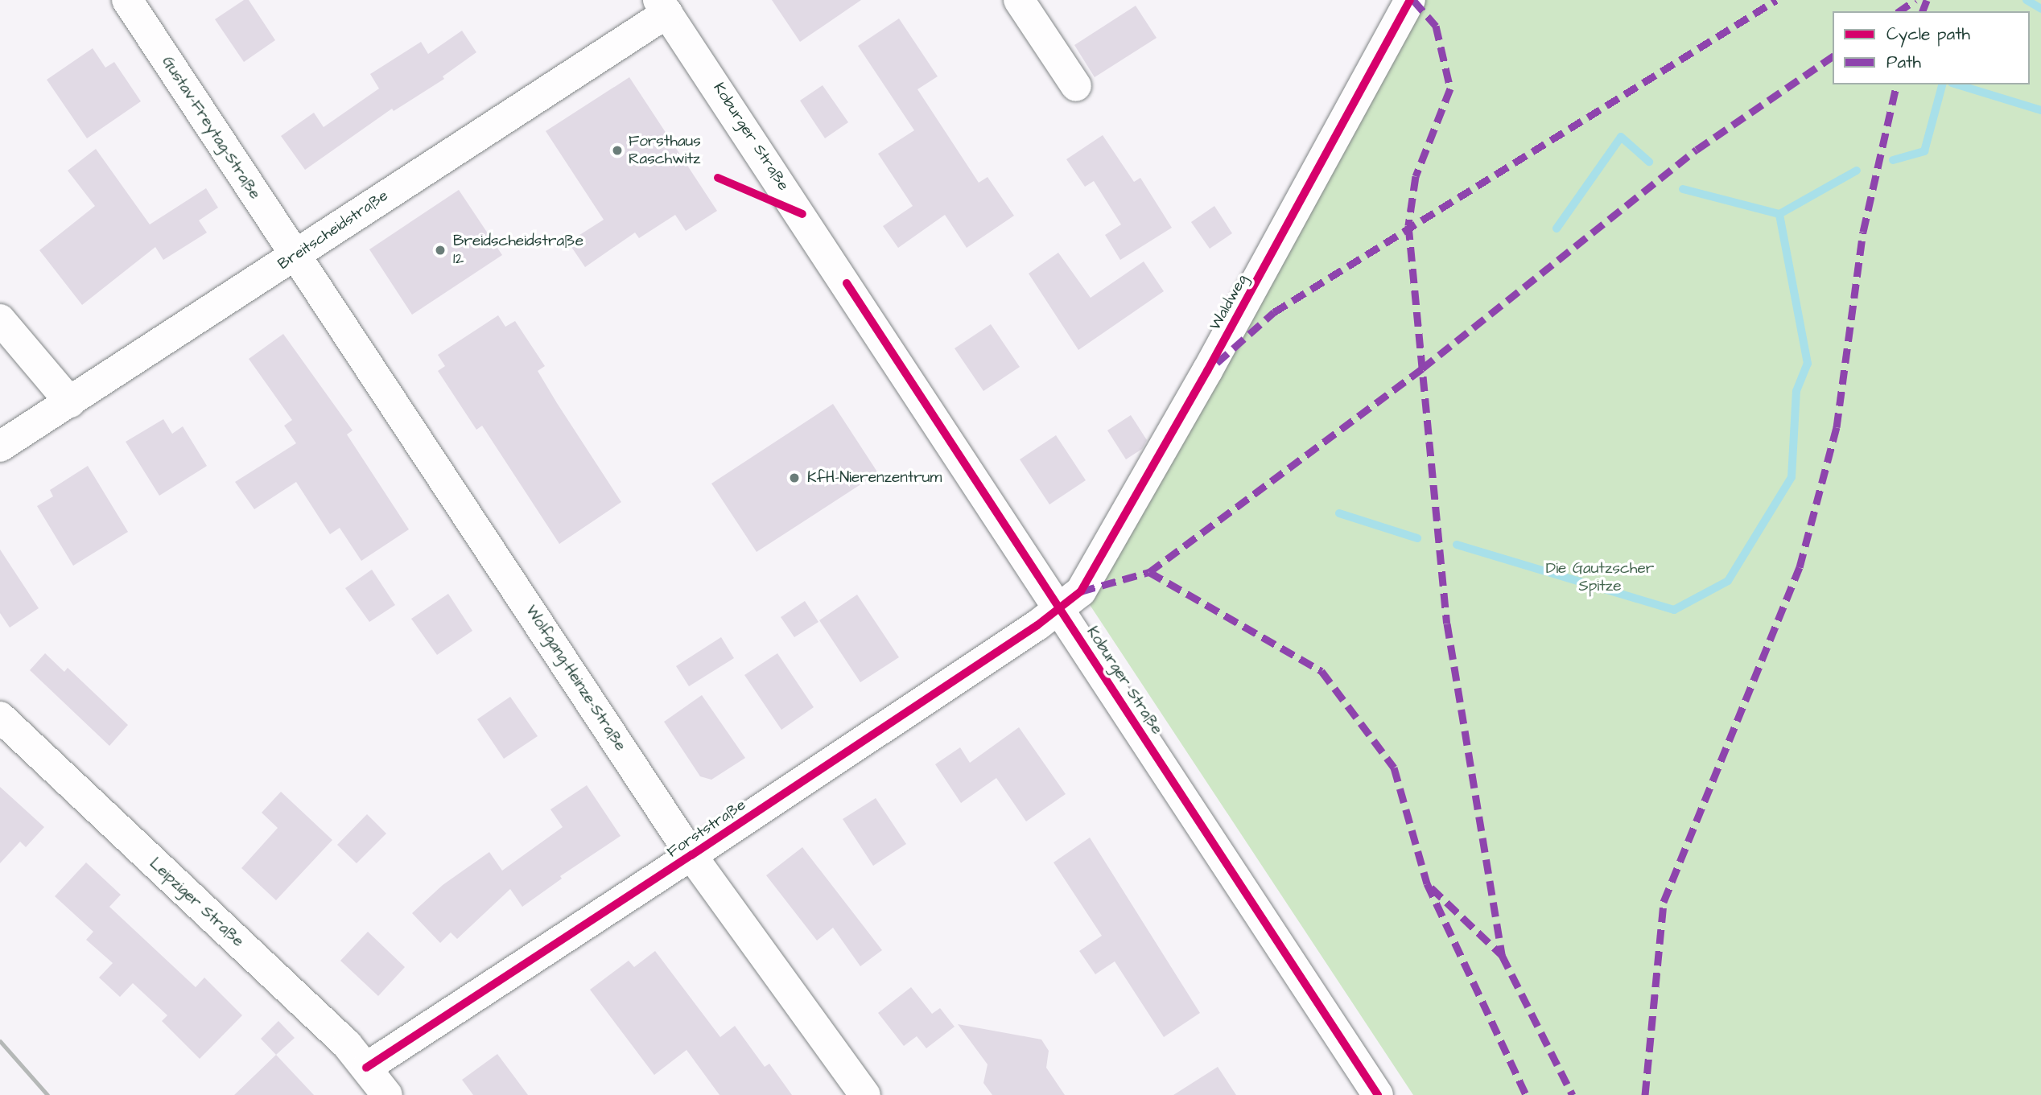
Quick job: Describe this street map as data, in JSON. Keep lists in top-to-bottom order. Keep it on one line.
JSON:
{"streets":{"street":["Gustav-Freytag-Straße","Koburger Straße","Breitscheidstraße","Waldweg","Wolfgang-Heinze-Straße","Forststraße","Leipziger Straße"]},"crossings":[["Gustav-Freytag-Straße","Breitscheidstraße"],["Gustav-Freytag-Straße","Wolfgang-Heinze-Straße"],["Koburger Straße","Breitscheidstraße"],["Koburger Straße","Waldweg"],["Koburger Straße","Forststraße"],["Breitscheidstraße","Wolfgang-Heinze-Straße"],["Waldweg","Forststraße"],["Wolfgang-Heinze-Straße","Forststraße"],["Forststraße","Leipziger Straße"]],"parks":["Die Gautzscher Spitze"],"places":["Forsthaus Raschwitz","Breidscheidstraße 12","KfH-Nierenzentrum"],"legend":["Cycle path","Path"]}
